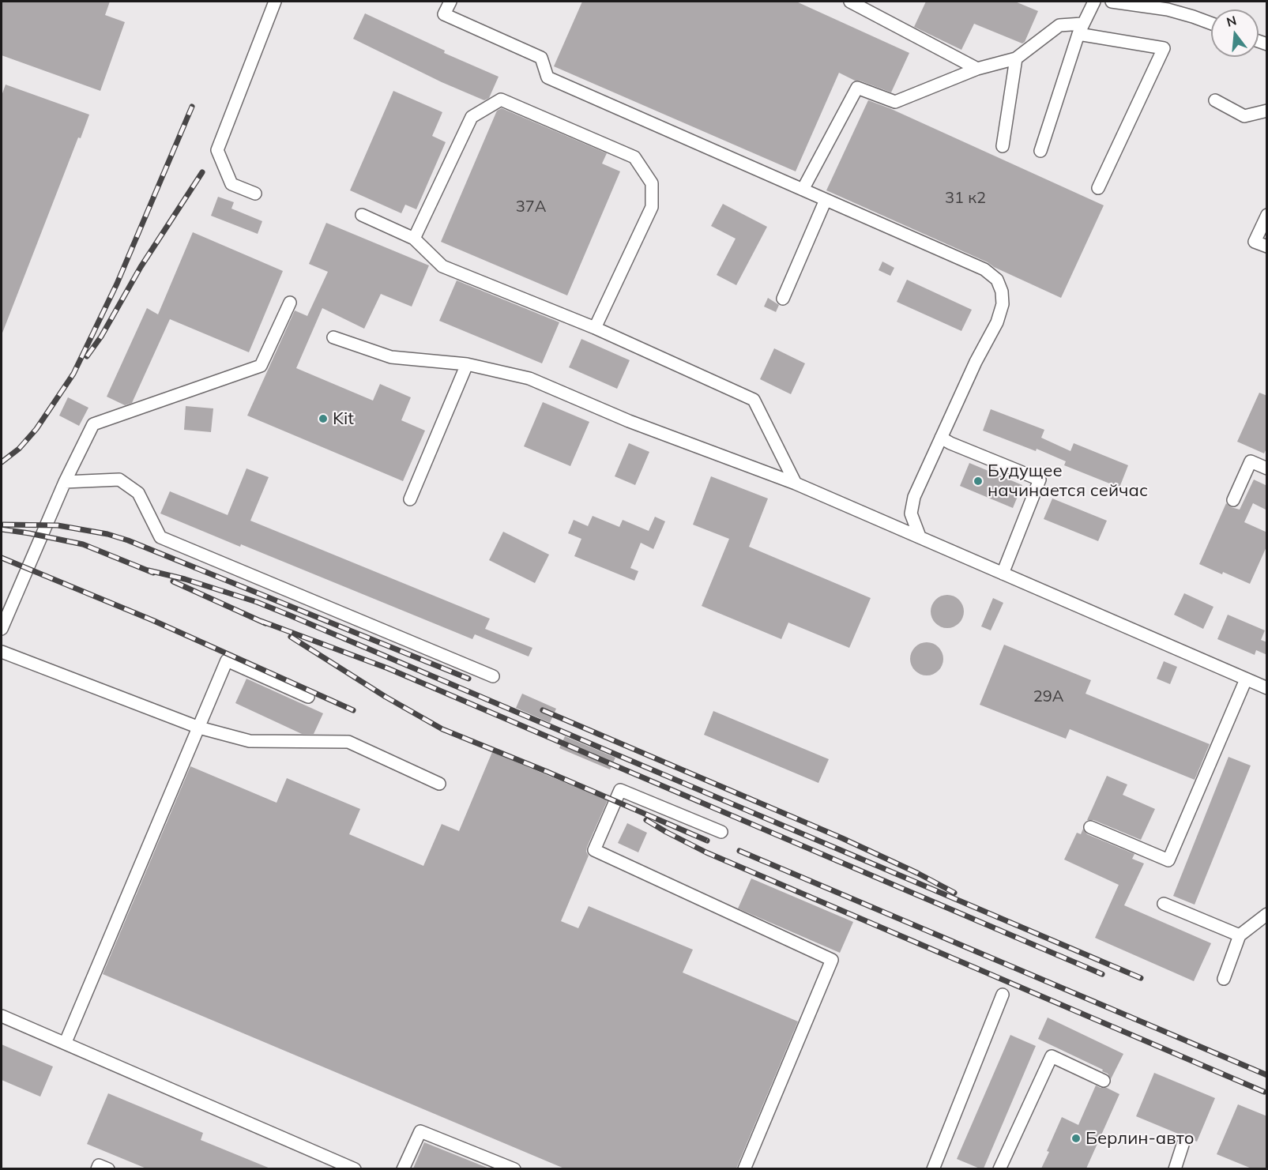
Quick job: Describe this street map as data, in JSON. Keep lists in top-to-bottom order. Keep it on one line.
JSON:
{"places":["Kit","Будущее начинается сейчас","Берлин-авто"],"house_numbers":["31 к2","37А","29А"],"north":"top"}
